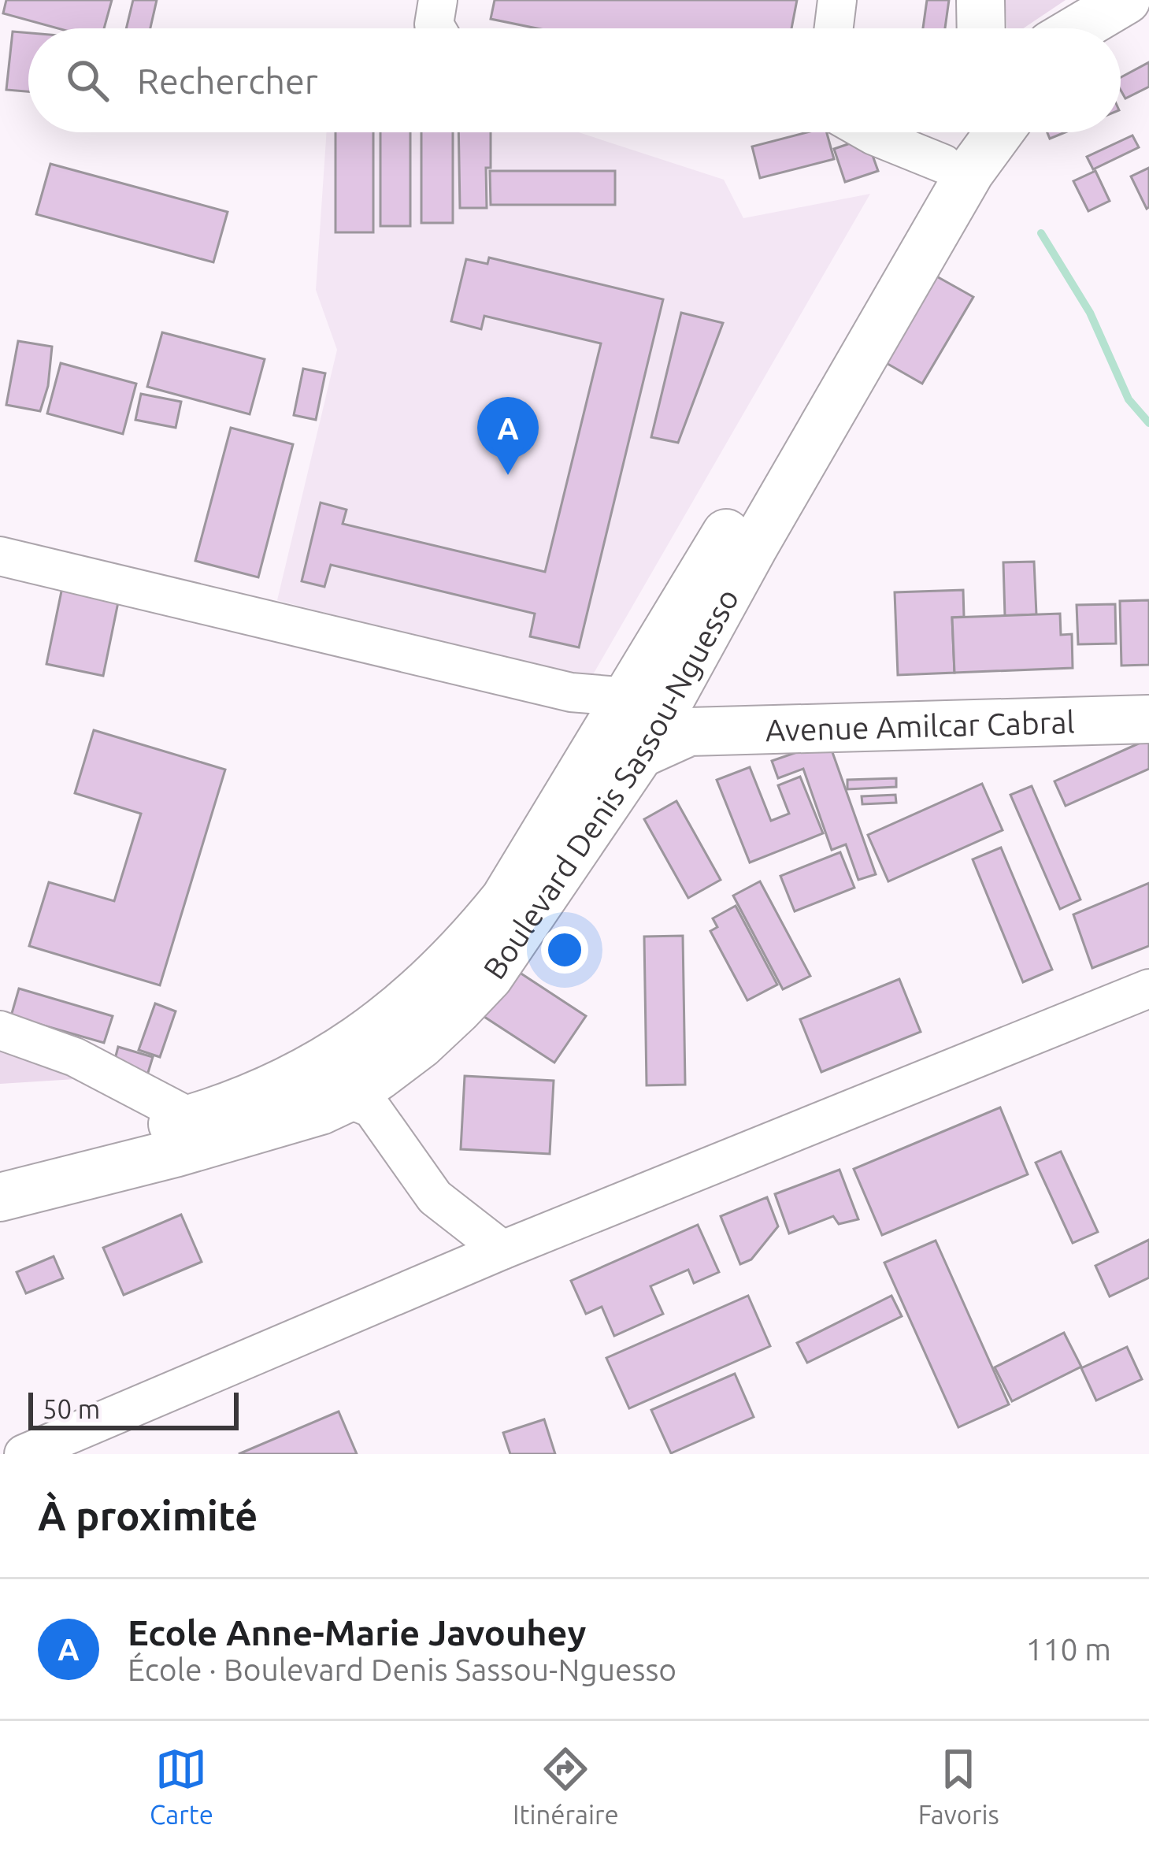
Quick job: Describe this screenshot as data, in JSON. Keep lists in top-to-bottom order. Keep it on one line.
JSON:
{"streets":{"main road":["Avenue Amilcar Cabral","Boulevard Denis Sassou-Nguesso"]},"crossings":[["Avenue Amilcar Cabral","Boulevard Denis Sassou-Nguesso"]],"scale_bar":"50 m","page":{"search":"Rechercher","pins":"A","scale":"50 m","heading":"À proximité","list":[{"mark":"A","name":"Ecole Anne-Marie Javouhey","note":"École · Boulevard Denis Sassou-Nguesso","value":"110 m"}],"nav":["Carte","Itinéraire","Favoris"]}}
